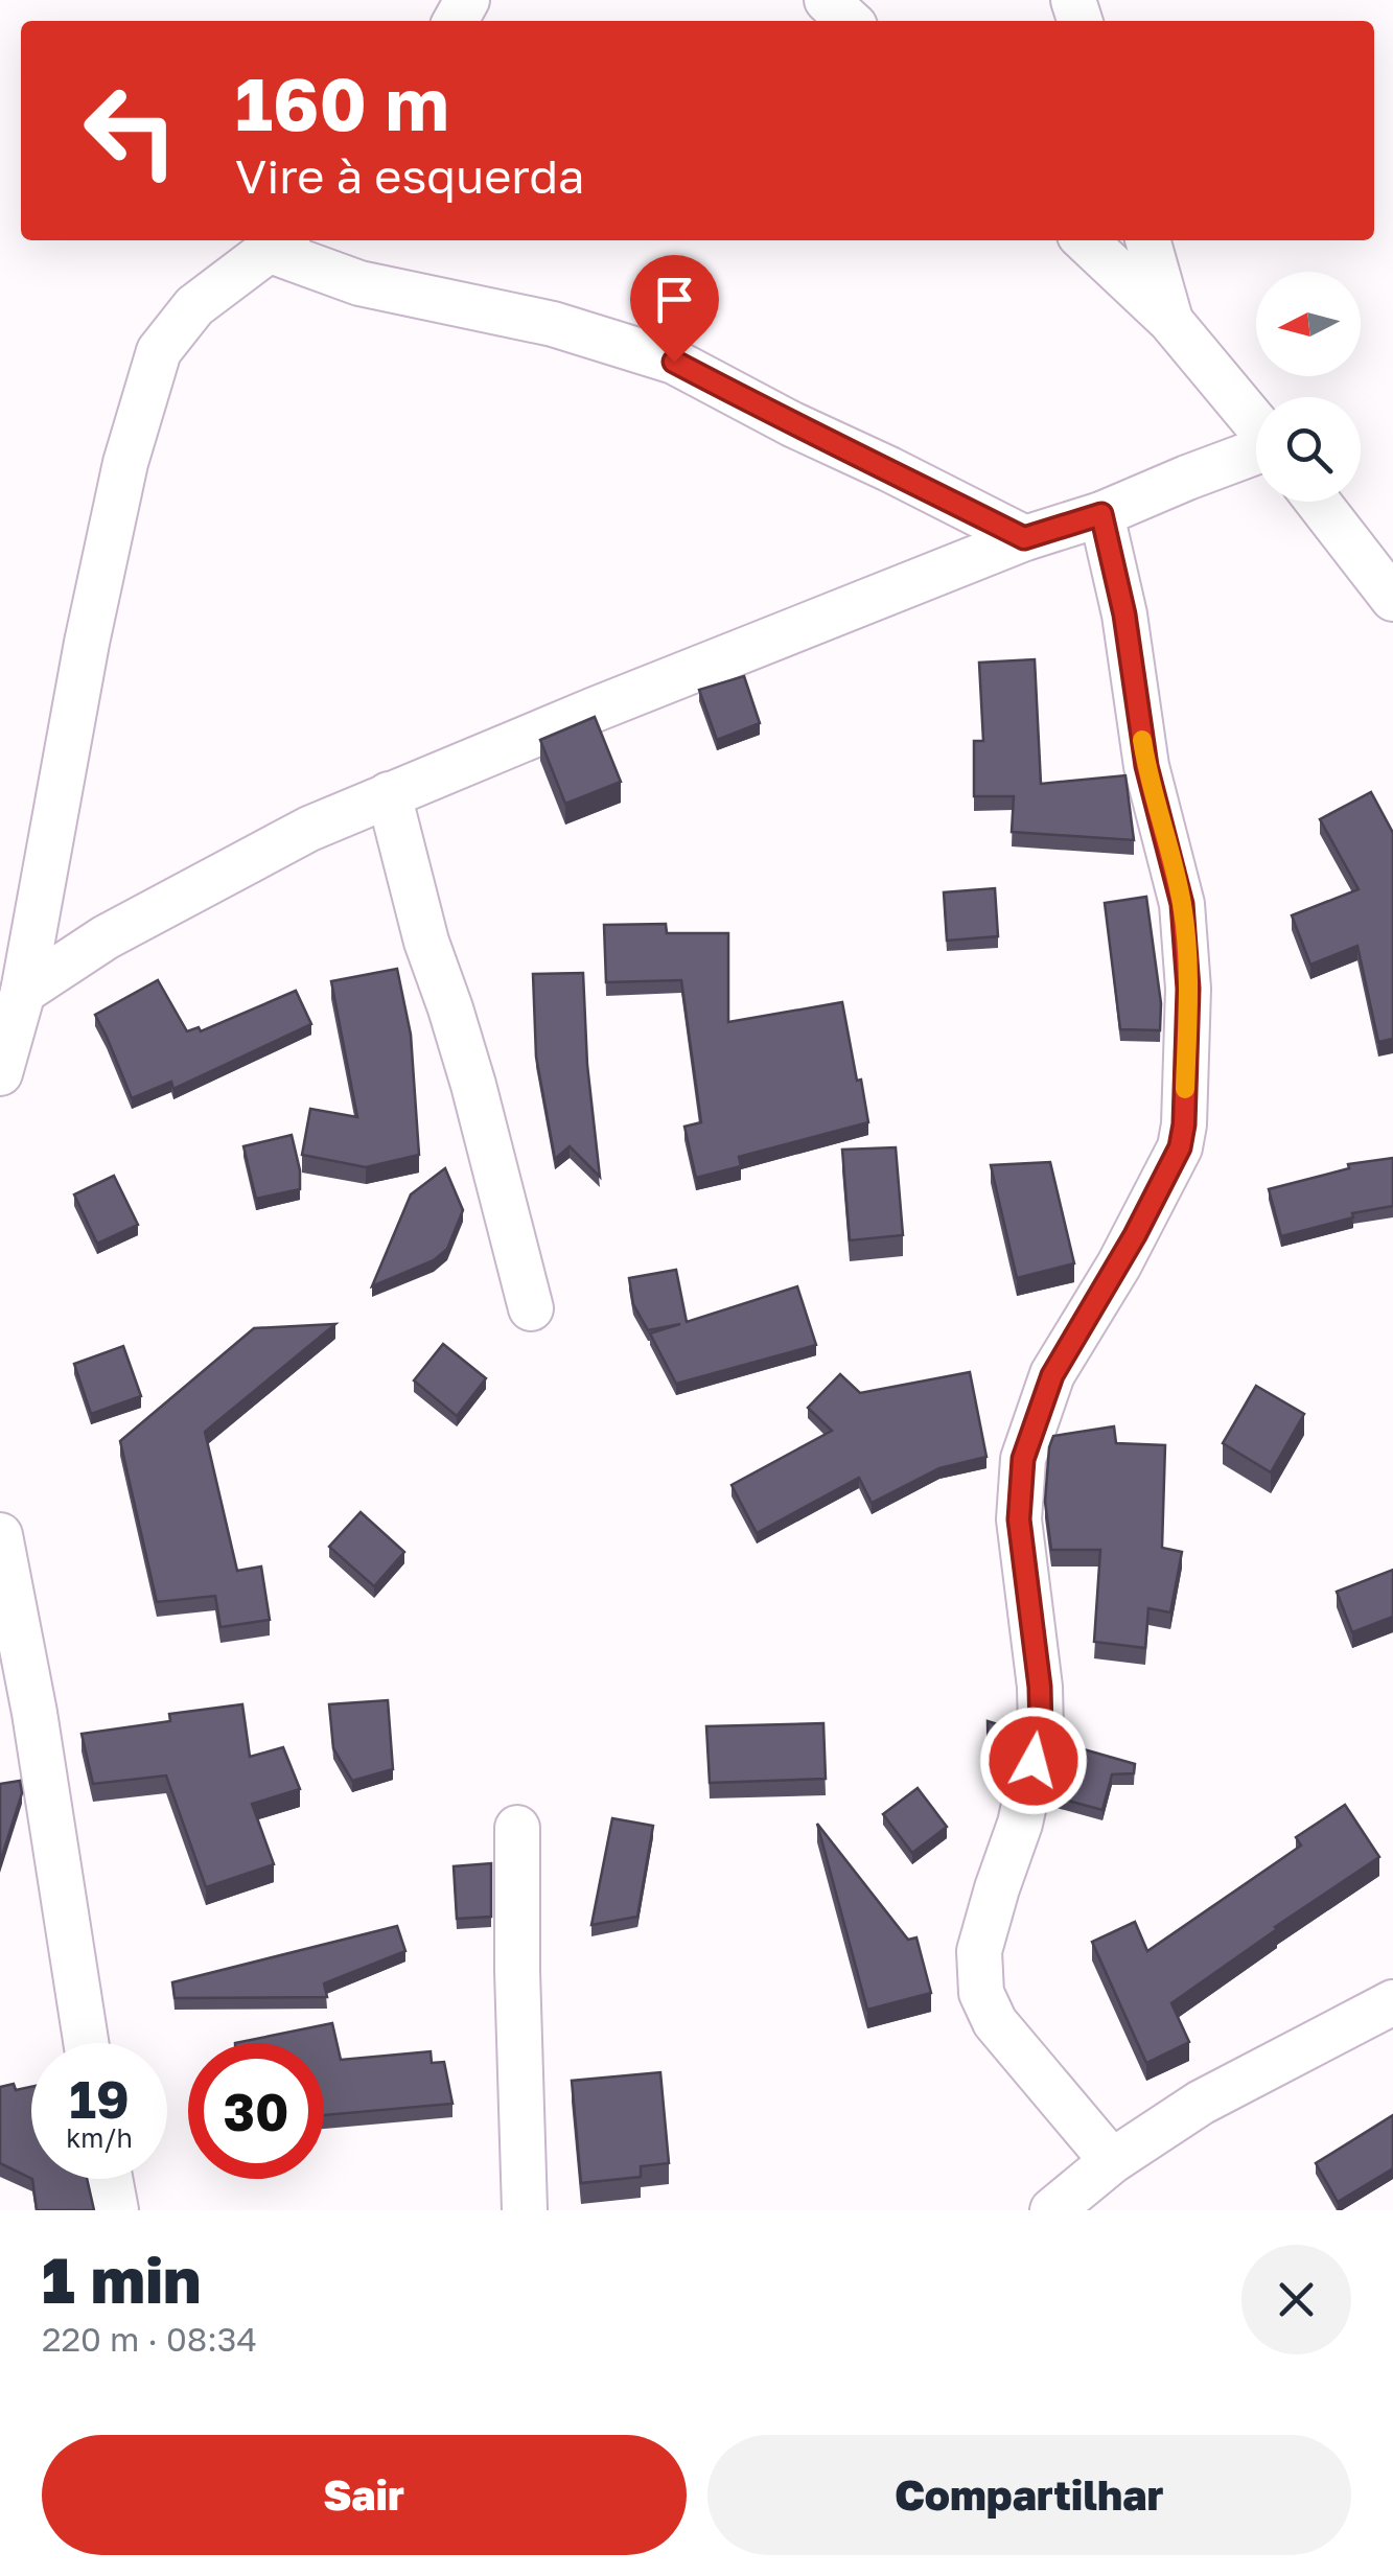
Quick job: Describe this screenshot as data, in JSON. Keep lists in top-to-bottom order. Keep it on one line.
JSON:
{"north":"left","page":{"turn":["160 m","Vire à esquerda"],"speed":"19 km/h","limit":"30","heading":["1 min","220 m · 08:34"],"buttons":["Sair","Compartilhar"]}}
